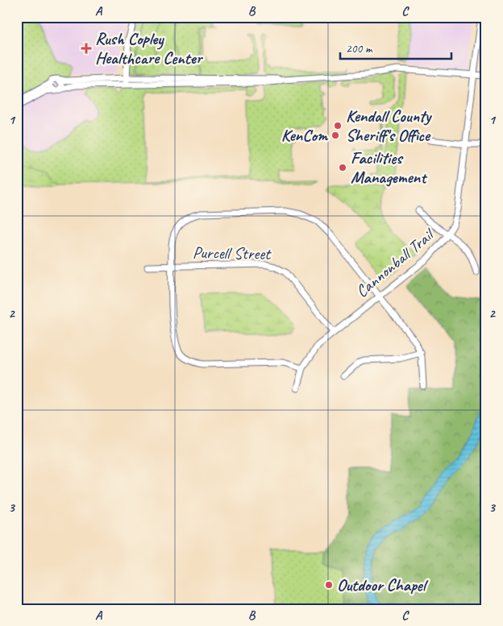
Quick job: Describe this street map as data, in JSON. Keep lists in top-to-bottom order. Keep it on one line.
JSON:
{"streets":{"street":["Purcell Street","Cannonball Trail"]},"crossings":[["Purcell Street","Cannonball Trail"]],"places":{"health":["Rush Copley Healthcare Center"],"other":["Kendall County Sheriff's Office","KenCom","Facilities Management","Outdoor Chapel"]},"scale_bar":"200 m","grid":{"columns":["A","B","C"],"rows":["1","2","3"]}}
